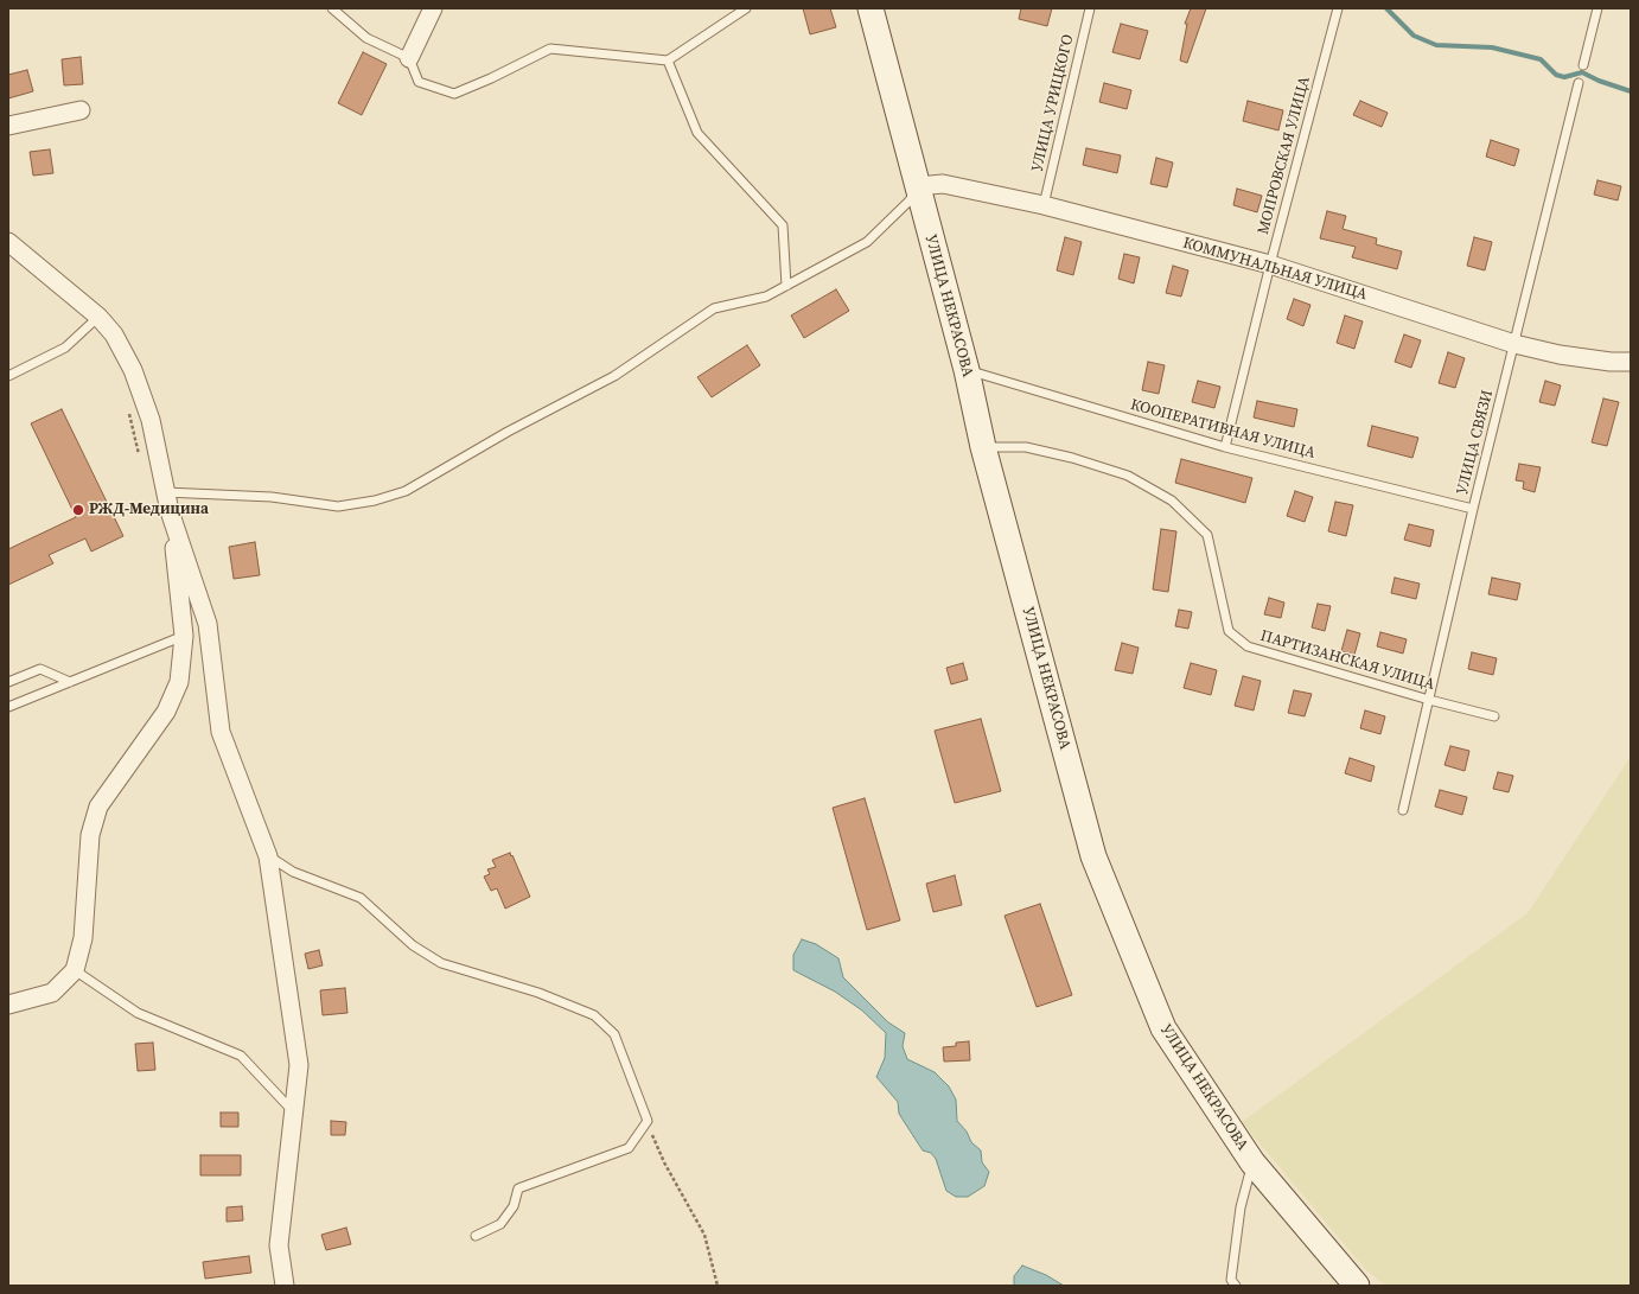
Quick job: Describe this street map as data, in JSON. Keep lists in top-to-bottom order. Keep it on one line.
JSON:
{"streets":{"main road":["УЛИЦА НЕКРАСОВА"],"street":["КОММУНАЛЬНАЯ УЛИЦА"],"lane":["УЛИЦА УРИЦКОГО","МОПРОВСКАЯ УЛИЦА","КООПЕРАТИВНАЯ УЛИЦА","УЛИЦА СВЯЗИ","ПАРТИЗАНСКАЯ УЛИЦА"]},"crossings":[["УЛИЦА УРИЦКОГО","КОММУНАЛЬНАЯ УЛИЦА"],["МОПРОВСКАЯ УЛИЦА","КОММУНАЛЬНАЯ УЛИЦА"],["МОПРОВСКАЯ УЛИЦА","КООПЕРАТИВНАЯ УЛИЦА"],["КОММУНАЛЬНАЯ УЛИЦА","УЛИЦА НЕКРАСОВА"],["КОММУНАЛЬНАЯ УЛИЦА","УЛИЦА СВЯЗИ"],["УЛИЦА НЕКРАСОВА","КООПЕРАТИВНАЯ УЛИЦА"],["УЛИЦА НЕКРАСОВА","ПАРТИЗАНСКАЯ УЛИЦА"],["КООПЕРАТИВНАЯ УЛИЦА","УЛИЦА СВЯЗИ"],["УЛИЦА СВЯЗИ","ПАРТИЗАНСКАЯ УЛИЦА"]],"places":["РЖД-Медицина"]}
